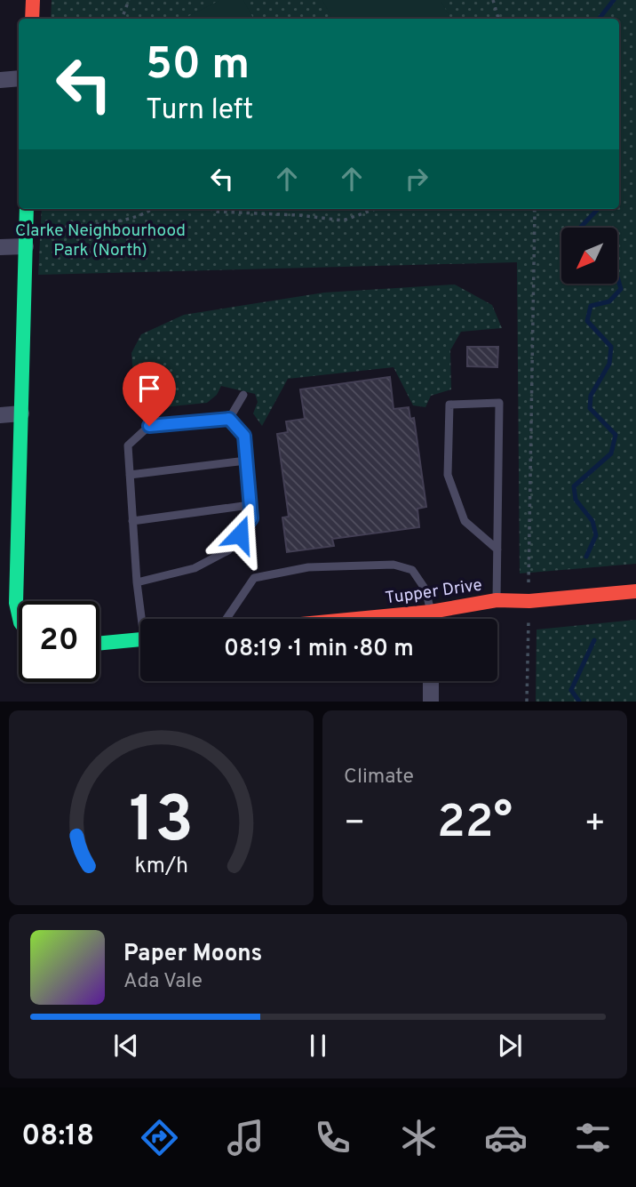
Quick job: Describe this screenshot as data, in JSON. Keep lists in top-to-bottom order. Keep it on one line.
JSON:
{"streets":{"street":["Tupper Drive"]},"parks":["Clarke Neighbourhood Park (North)"],"north":"bottom left","page":{"turn":["50 m","Turn left"],"limit":"20","trip":"08:19 · 1 min · 80 m","tile":"Climate","heat":["−","22°","+"],"song":["Paper Moons","Ada Vale"],"tabs":"08:18","gauge":["13","km/h"]}}
